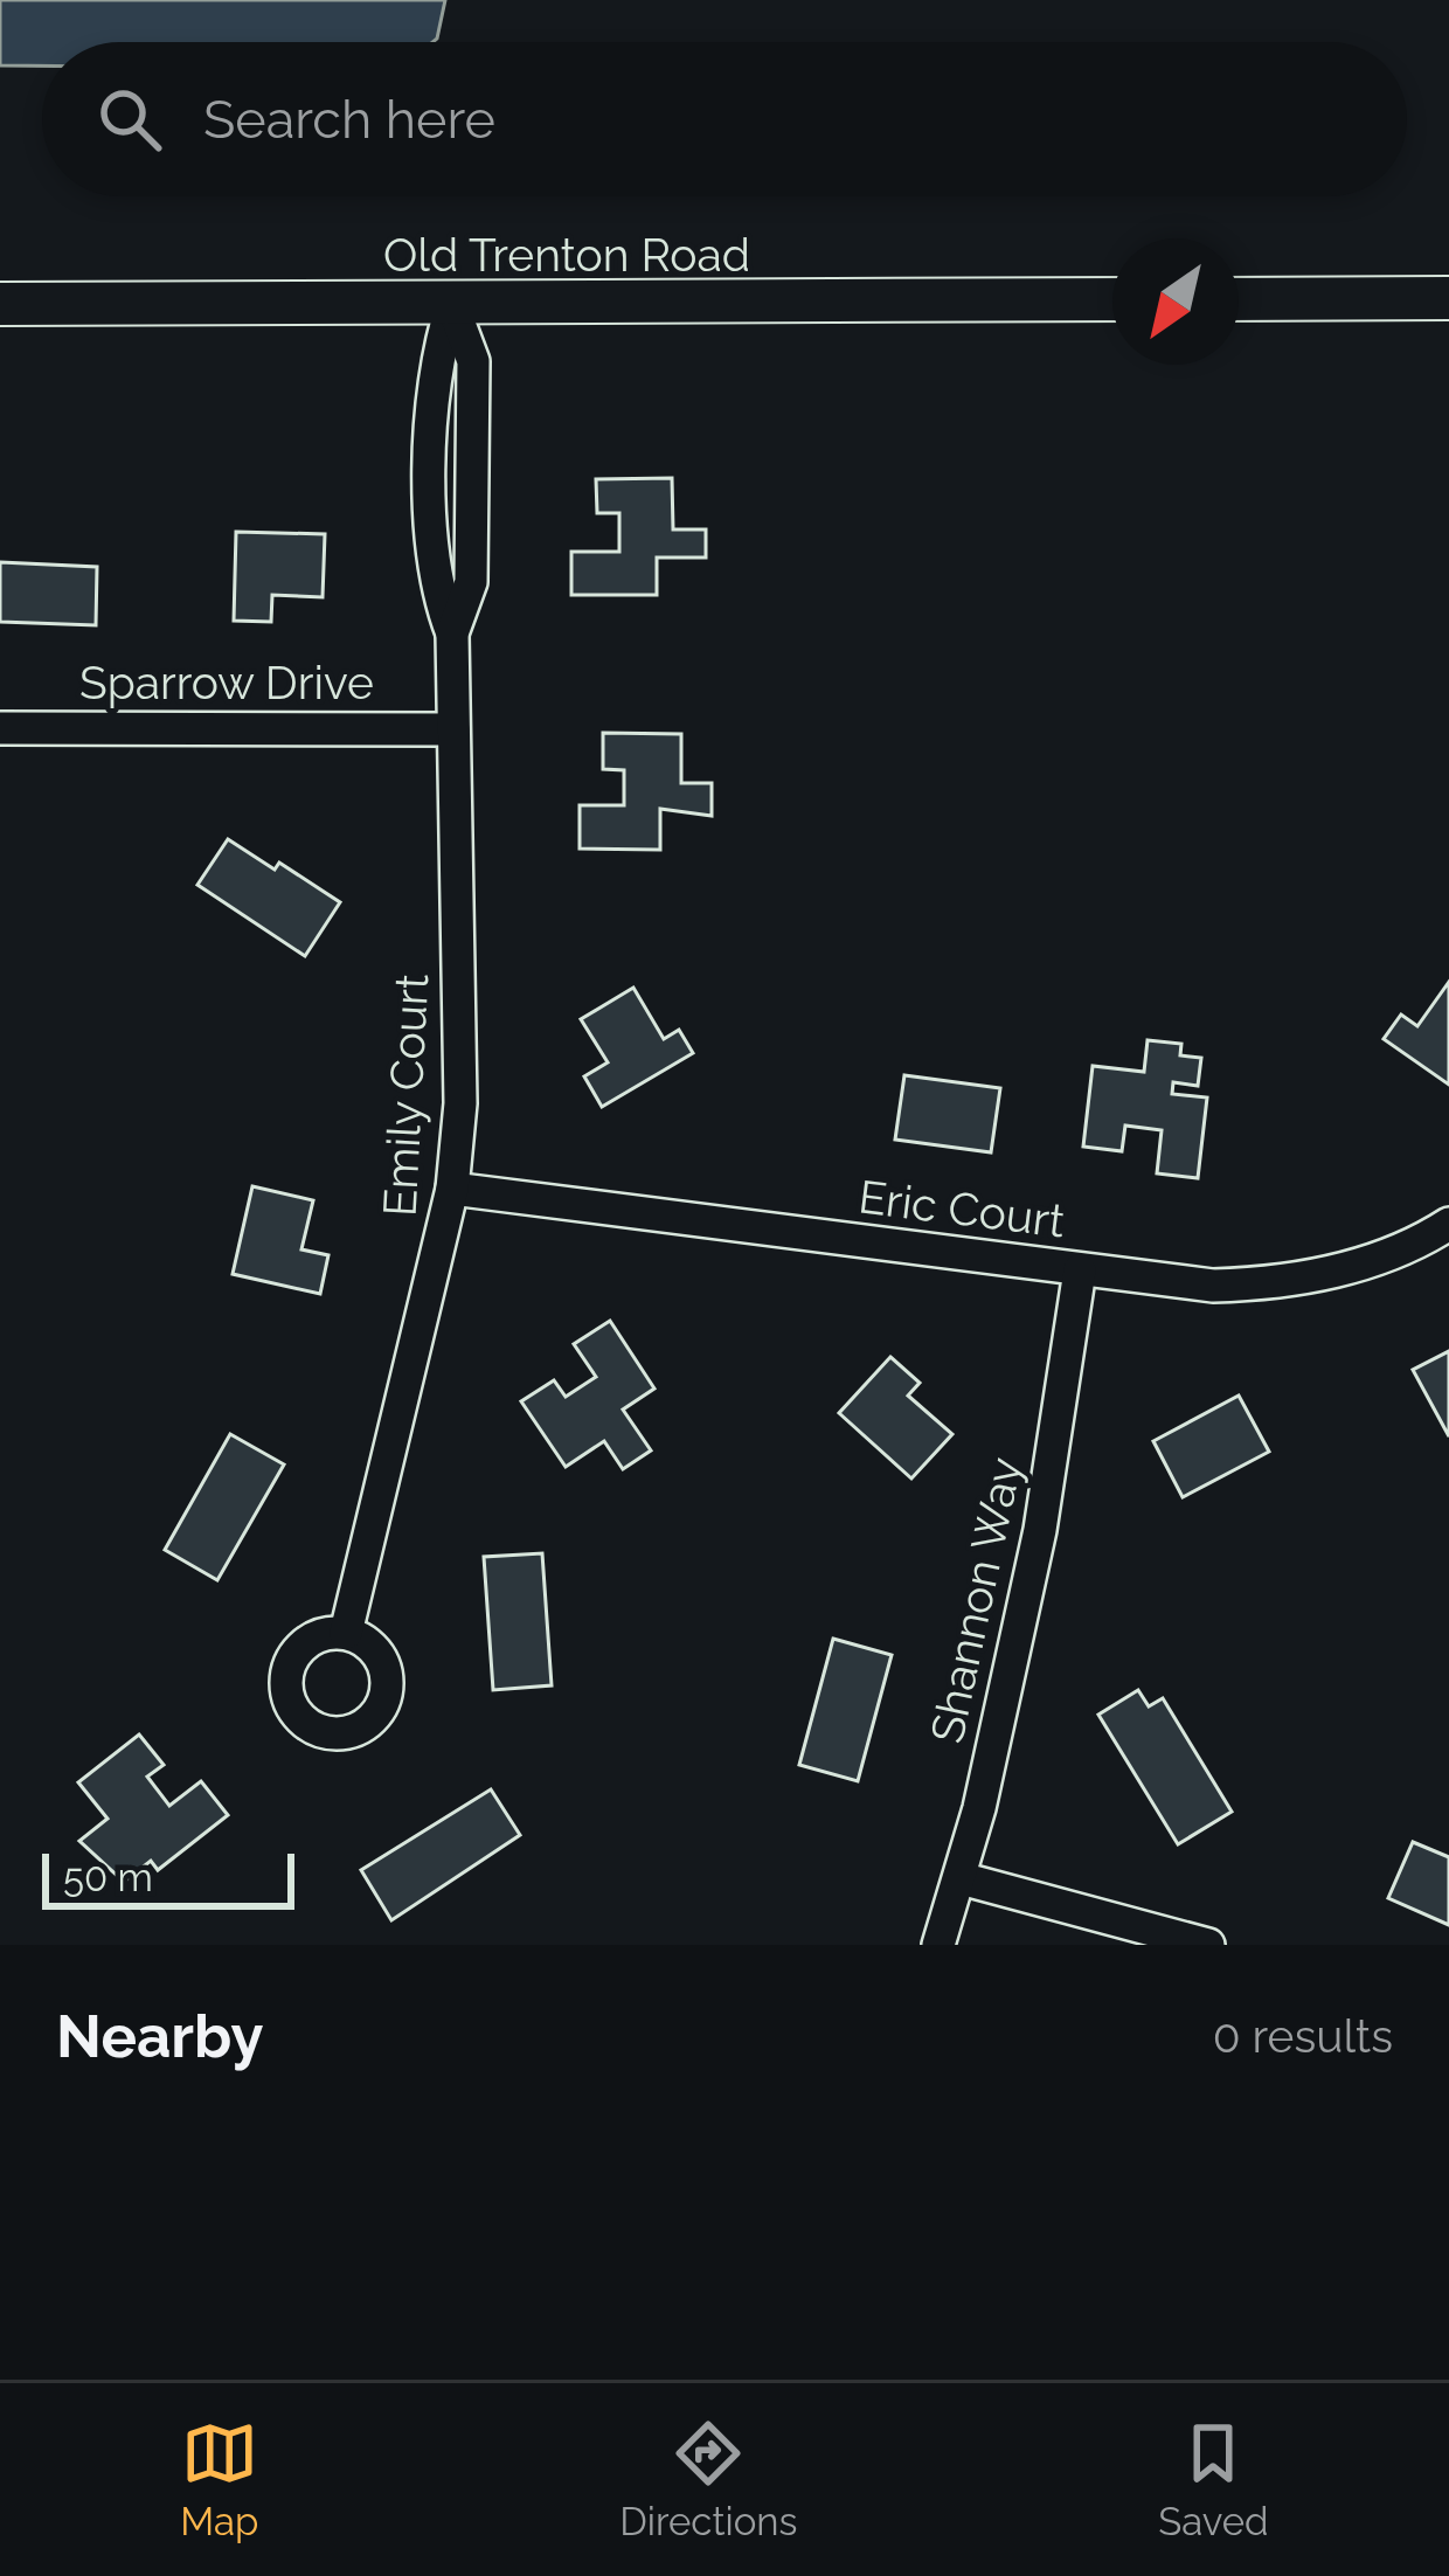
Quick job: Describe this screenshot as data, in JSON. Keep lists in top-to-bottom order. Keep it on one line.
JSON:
{"streets":{"main road":["Old Trenton Road"],"street":["Sparrow Drive","Emily Court","Eric Court","Shannon Way"]},"crossings":[["Old Trenton Road","Emily Court"],["Sparrow Drive","Emily Court"],["Emily Court","Eric Court"],["Eric Court","Shannon Way"]],"scale_bar":"50 m","north":"bottom left","page":{"search":"Search here","scale":"50 m","heading":["Nearby","0 results"],"nav":["Map","Directions","Saved"]}}
